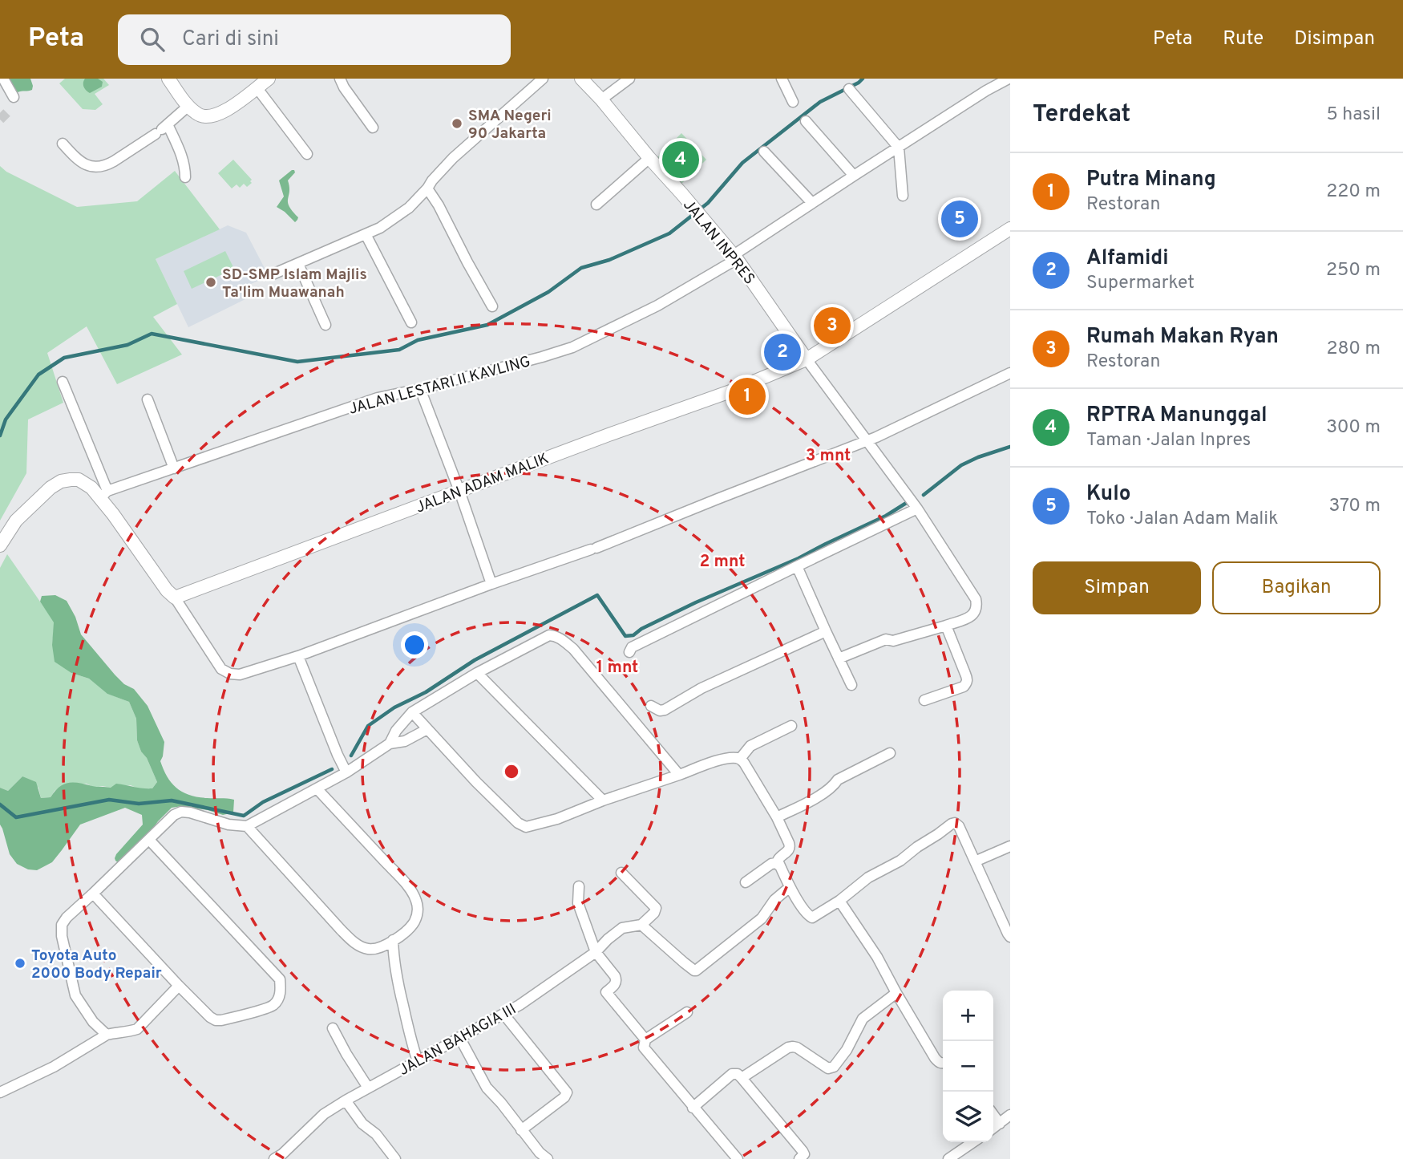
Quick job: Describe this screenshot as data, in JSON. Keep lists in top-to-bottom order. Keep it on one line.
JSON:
{"streets":{"street":["JALAN INPRES","JALAN LESTARI II KAVLING","JALAN ADAM MALIK","JALAN BAHAGIA III"]},"crossings":[["JALAN INPRES","JALAN LESTARI II KAVLING"],["JALAN INPRES","JALAN ADAM MALIK"]],"places":["SMA Negeri 90 Jakarta","SD-SMP Islam Majlis Ta'lim Muawanah","Toyota Auto 2000 Body Repair"],"page":{"header":"Peta","search":"Cari di sini","nav":["Peta","Rute","Disimpan"],"heading":["Terdekat","5 hasil"],"pins":["4","5","3","2","1"],"list":[{"mark":"1","name":"Putra Minang","note":"Restoran","value":"220 m"},{"mark":"2","name":"Alfamidi","note":"Supermarket","value":"250 m"},{"mark":"3","name":"Rumah Makan Ryan","note":"Restoran","value":"280 m"},{"mark":"4","name":"RPTRA Manunggal","note":"Taman · Jalan Inpres","value":"300 m"},{"mark":"5","name":"Kulo","note":"Toko · Jalan Adam Malik","value":"370 m"}],"buttons":["Simpan","Bagikan"],"map_buttons":["+","−"]},"rings":["3 mnt","2 mnt","1 mnt"]}
